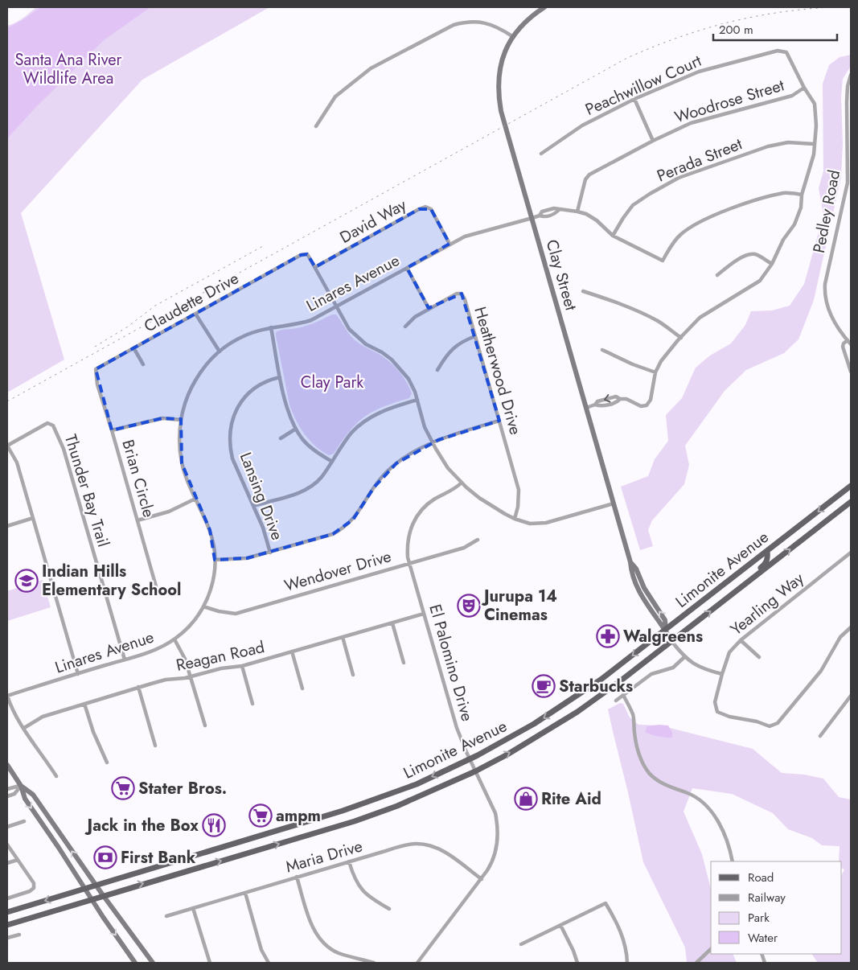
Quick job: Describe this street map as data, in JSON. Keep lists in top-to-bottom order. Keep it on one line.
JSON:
{"streets":{"main road":["Clay Street","Limonite Avenue"],"street":["Peachwillow Court","Woodrose Street","Perada Street","Pedley Road","David Way","Linares Avenue","Claudette Drive","Heatherwood Drive","Brian Circle","Thunder Bay Trail","Lansing Drive","Wendover Drive","Yearling Way","Reagan Road","El Palomino Drive","Maria Drive"]},"crossings":[["Peachwillow Court","Woodrose Street"],["Woodrose Street","Linares Avenue"],["David Way","Linares Avenue"],["David Way","Claudette Drive"],["Clay Street","Linares Avenue"],["Clay Street","Limonite Avenue"],["Clay Street","Yearling Way"],["Linares Avenue","Thunder Bay Trail"],["Linares Avenue","Wendover Drive"],["Claudette Drive","Brian Circle"],["Limonite Avenue","El Palomino Drive"],["Wendover Drive","El Palomino Drive"],["Reagan Road","El Palomino Drive"],["El Palomino Drive","Maria Drive"]],"parks":["Santa Ana River Wildlife Area","Clay Park"],"places":{"school or university":["Indian Hills Elementary School"],"theatre":["Jurupa 14 Cinemas"],"pharmacy":["Walgreens"],"cafe":["Starbucks"],"supermarket":["Stater Bros.","ampm"],"shop":["Rite Aid"],"restaurant":["Jack in the Box"],"bank":["First Bank"]},"legend":["Road","Railway","Park","Water"],"scale_bar":"200 m"}
